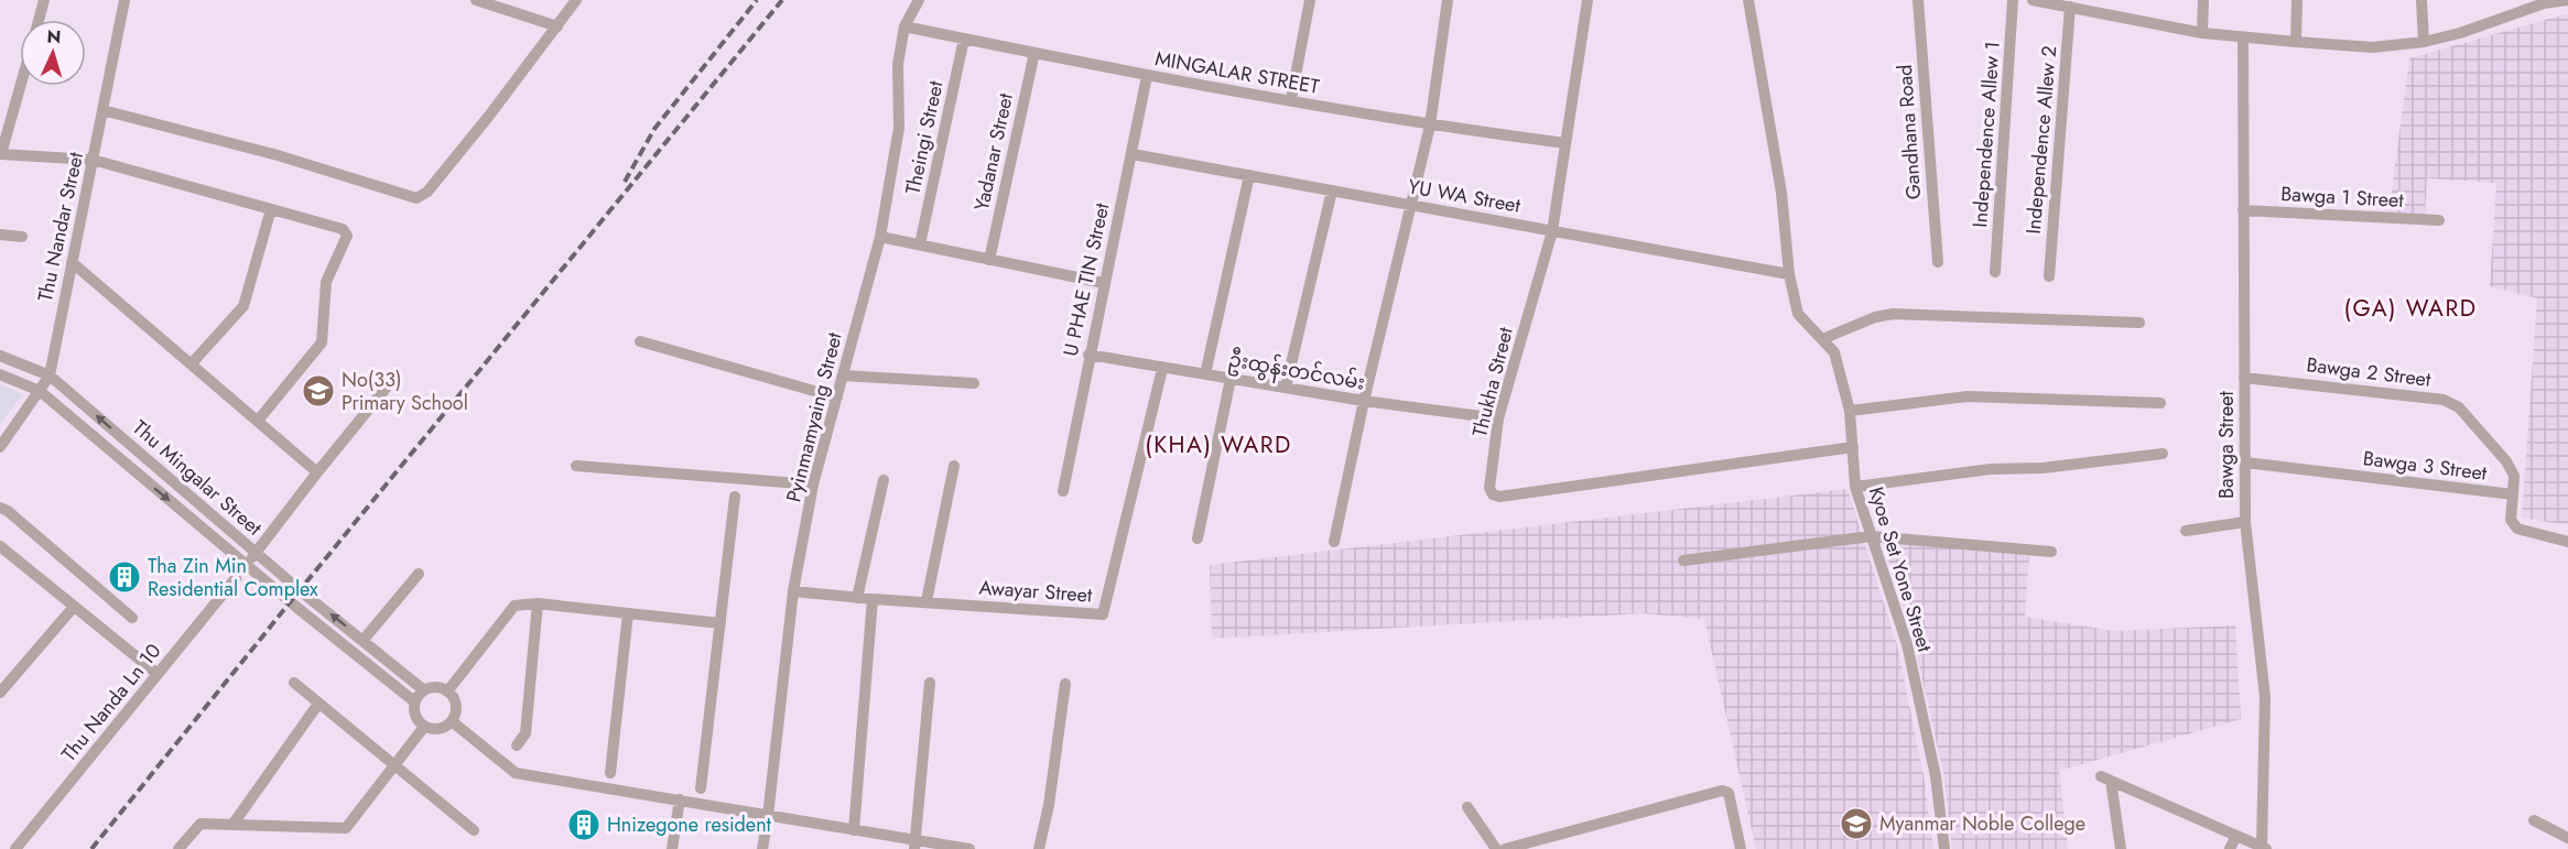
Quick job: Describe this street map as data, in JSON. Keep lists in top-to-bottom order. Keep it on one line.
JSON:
{"streets":{"street":["MINGALAR STREET","Gandhana Road","Independence Allew 1","Theingi Street","Independence Allew 2","Yadanar Street","YU WA Street","Bawga 1 Street","Thu Nandar Street","U PHAE TIN Street","ဦးထွန်းတင်လမ်း","Bawga 2 Street","Thukha Street","Pyinmamyaing Street","Bawga Street","Bawga 3 Street","Thu Mingalar Street","Kyoe Set Yone Street","Awayar Street","Thu Nanda Ln 10"]},"crossings":[["MINGALAR STREET","Theingi Street"],["MINGALAR STREET","Yadanar Street"],["MINGALAR STREET","U PHAE TIN Street"],["MINGALAR STREET","Thukha Street"],["MINGALAR STREET","Pyinmamyaing Street"],["YU WA Street","U PHAE TIN Street"],["YU WA Street","Thukha Street"],["YU WA Street","Kyoe Set Yone Street"],["Bawga 1 Street","Bawga Street"],["Thu Nandar Street","Thu Mingalar Street"],["U PHAE TIN Street","ဦးထွန်းတင်လမ်း"],["ဦးထွန်းတင်လမ်း","Thukha Street"],["ဦးထွန်းတင်လမ်း","Awayar Street"],["Bawga 2 Street","Bawga Street"],["Bawga 2 Street","Bawga 3 Street"],["Thukha Street","Kyoe Set Yone Street"],["Pyinmamyaing Street","Awayar Street"],["Bawga Street","Bawga 3 Street"]],"districts":["(GA) WARD","(KHA) WARD"],"places":{"school or university":["No(33) Primary School","Myanmar Noble College"],"building":["Tha Zin Min Residential Complex","Hnizegone resident"]},"north":"top"}
